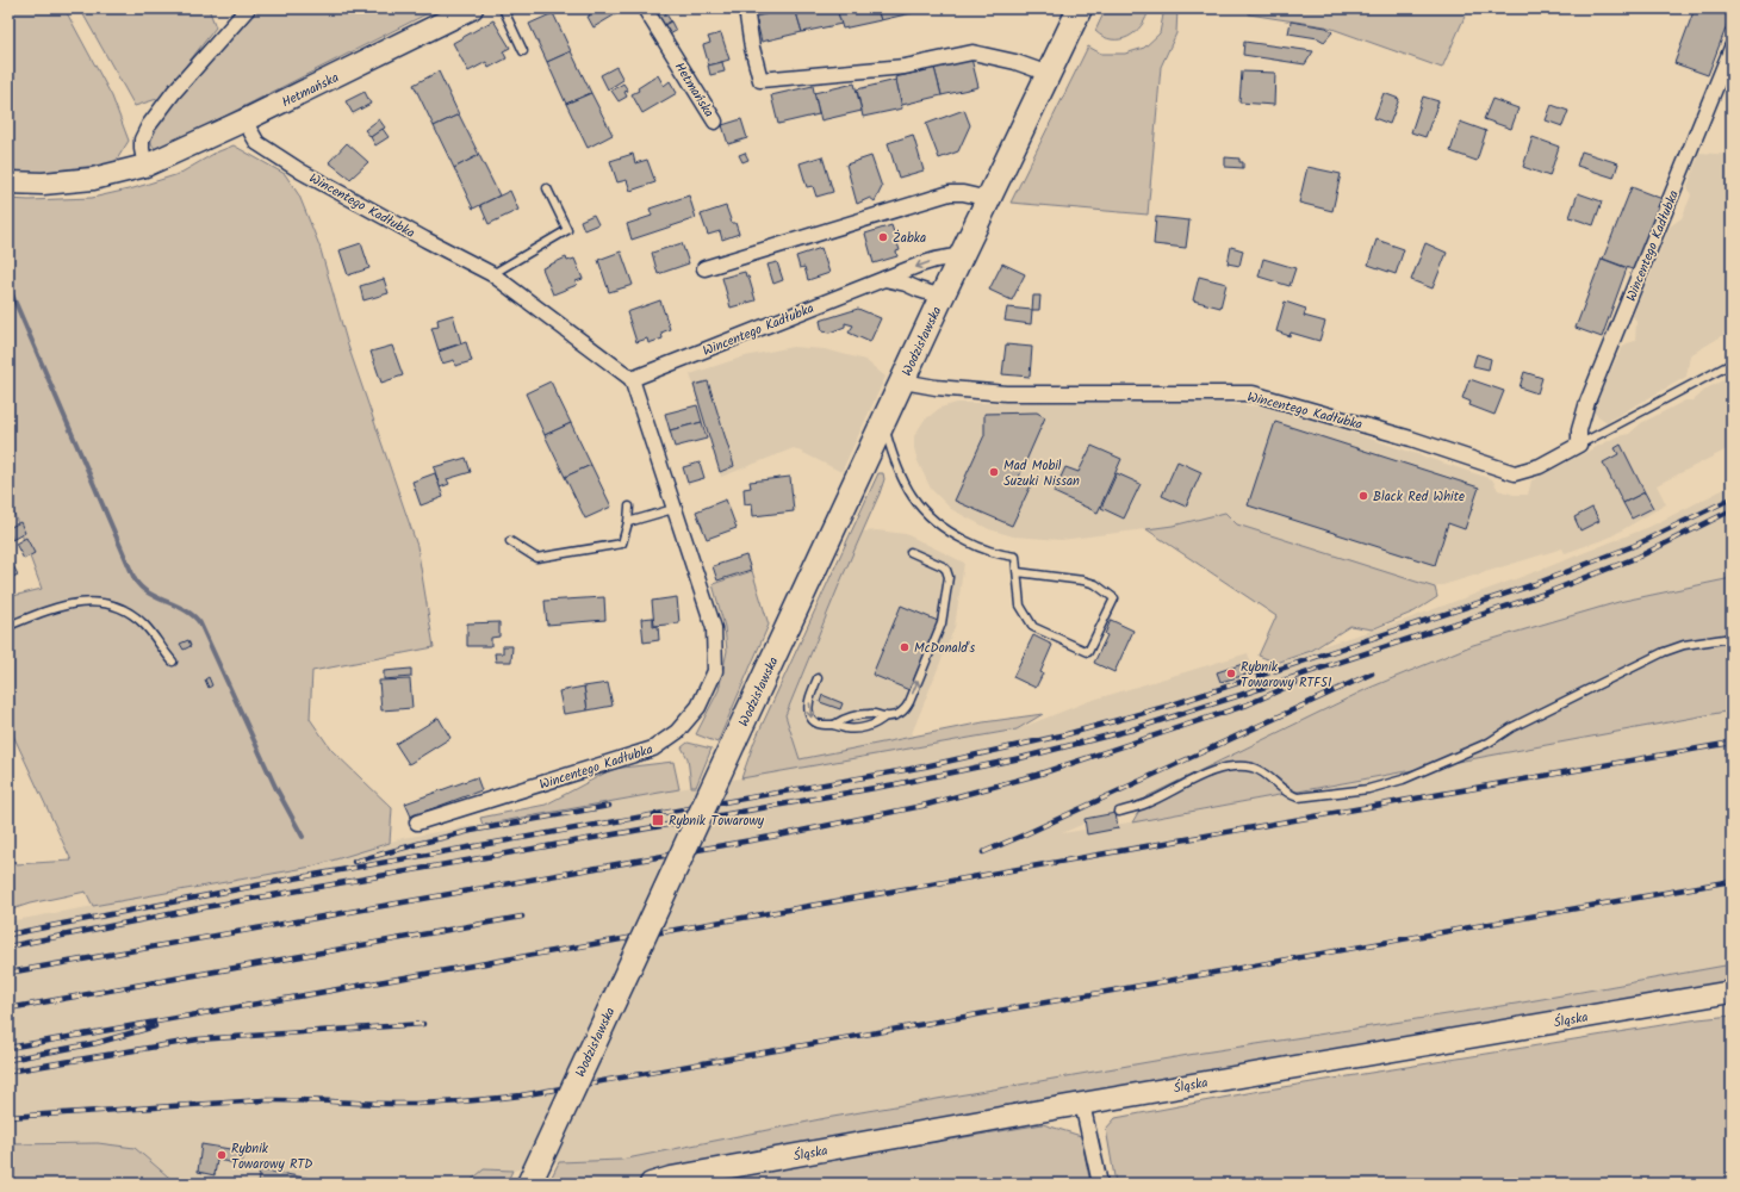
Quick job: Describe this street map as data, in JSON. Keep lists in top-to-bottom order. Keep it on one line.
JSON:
{"streets":{"main road":["Wodzisławska"],"street":["Hetmańska","Wincentego Kadłubka","Śląska"]},"crossings":[["Hetmańska","Wincentego Kadłubka"],["Wincentego Kadłubka","Wodzisławska"]],"places":{"other":["Żabka","Mad Mobil Suzuki Nissan","Black Red White","McDonald's","Rybnik Towarowy RTF51","Rybnik Towarowy RTD"],"transit":["Rybnik Towarowy"]}}
